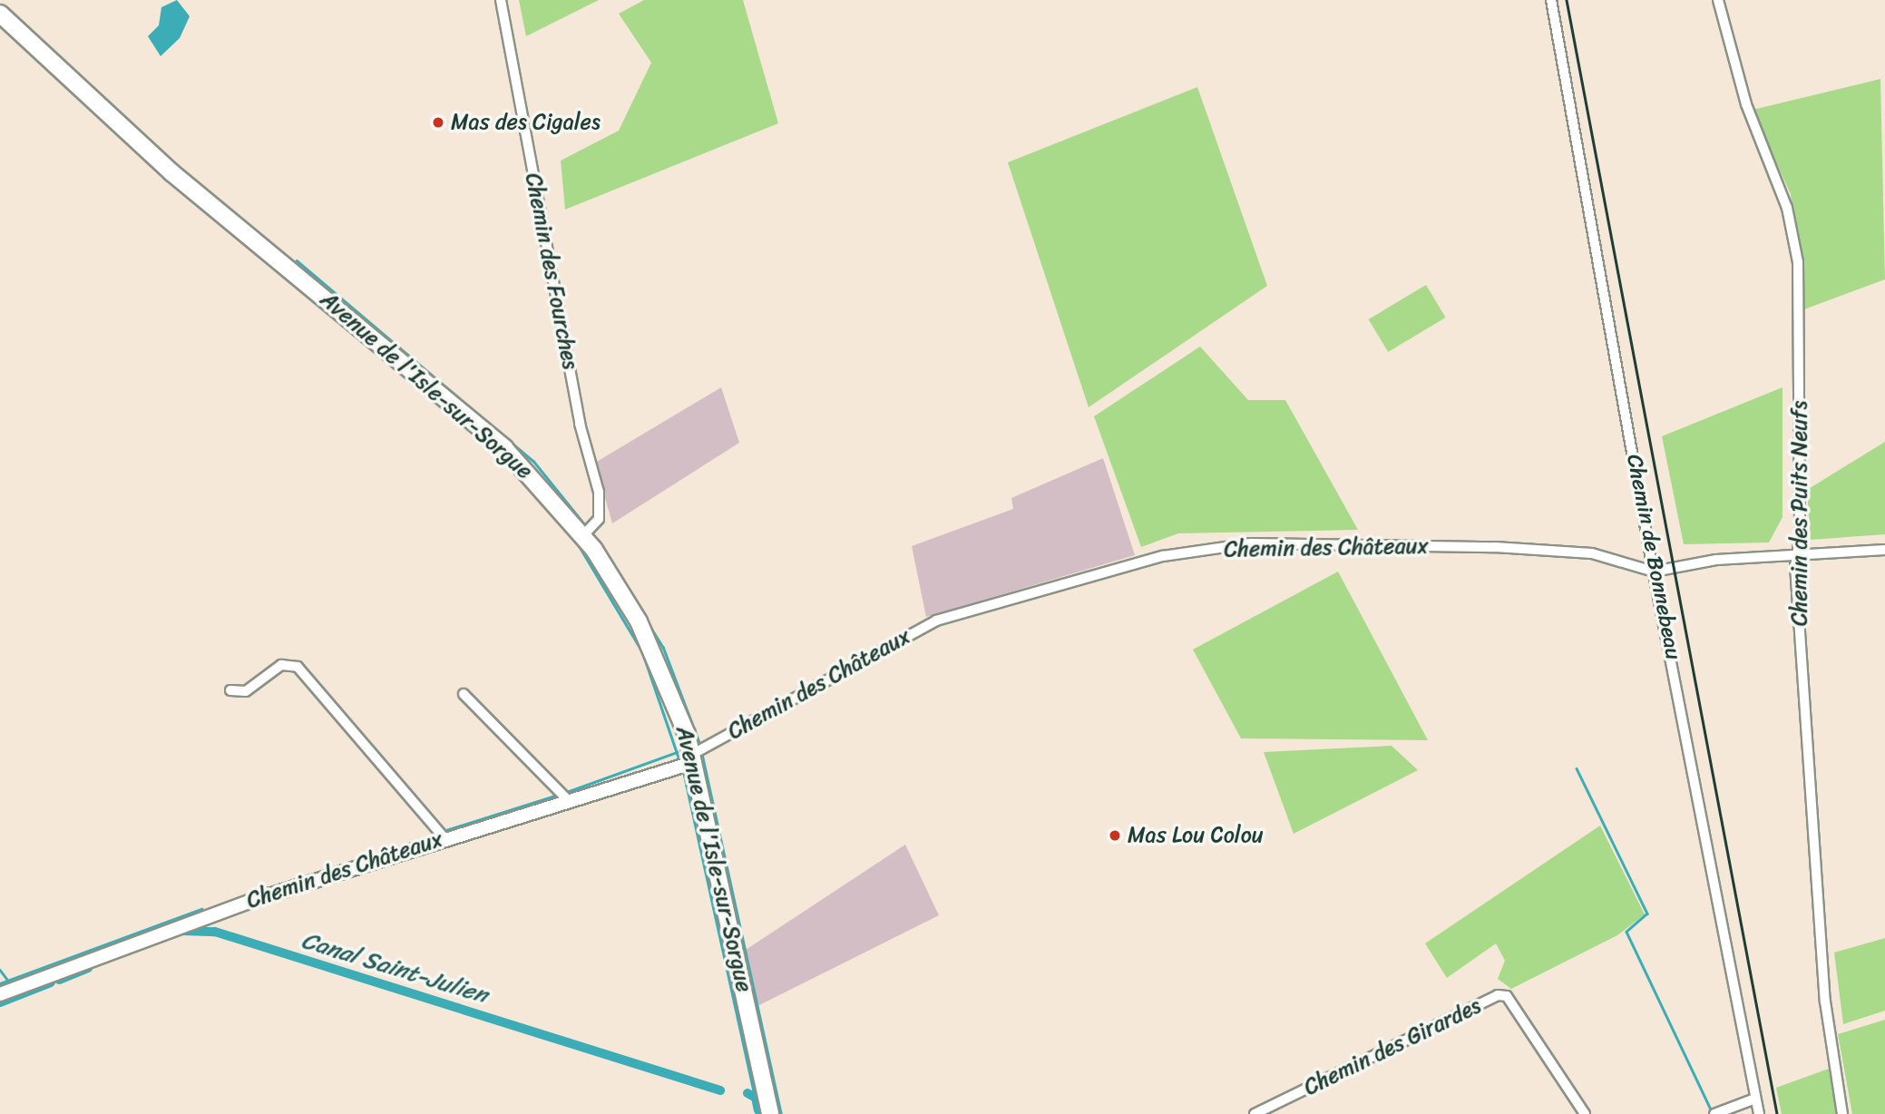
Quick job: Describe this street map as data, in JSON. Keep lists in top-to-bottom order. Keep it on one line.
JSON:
{"streets":{"main road":["Avenue de l'Isle-sur-Sorgue"],"street":["Chemin des Fourches","Chemin des Puits Neufs","Chemin des Châteaux","Chemin de Bonnebeau","Chemin des Girardes"]},"crossings":[["Chemin des Fourches","Avenue de l'Isle-sur-Sorgue"],["Avenue de l'Isle-sur-Sorgue","Chemin des Châteaux"],["Chemin des Puits Neufs","Chemin des Châteaux"],["Chemin des Châteaux","Chemin de Bonnebeau"]],"water":["Canal Saint-Julien"],"places":["Mas des Cigales","Mas Lou Colou"]}
